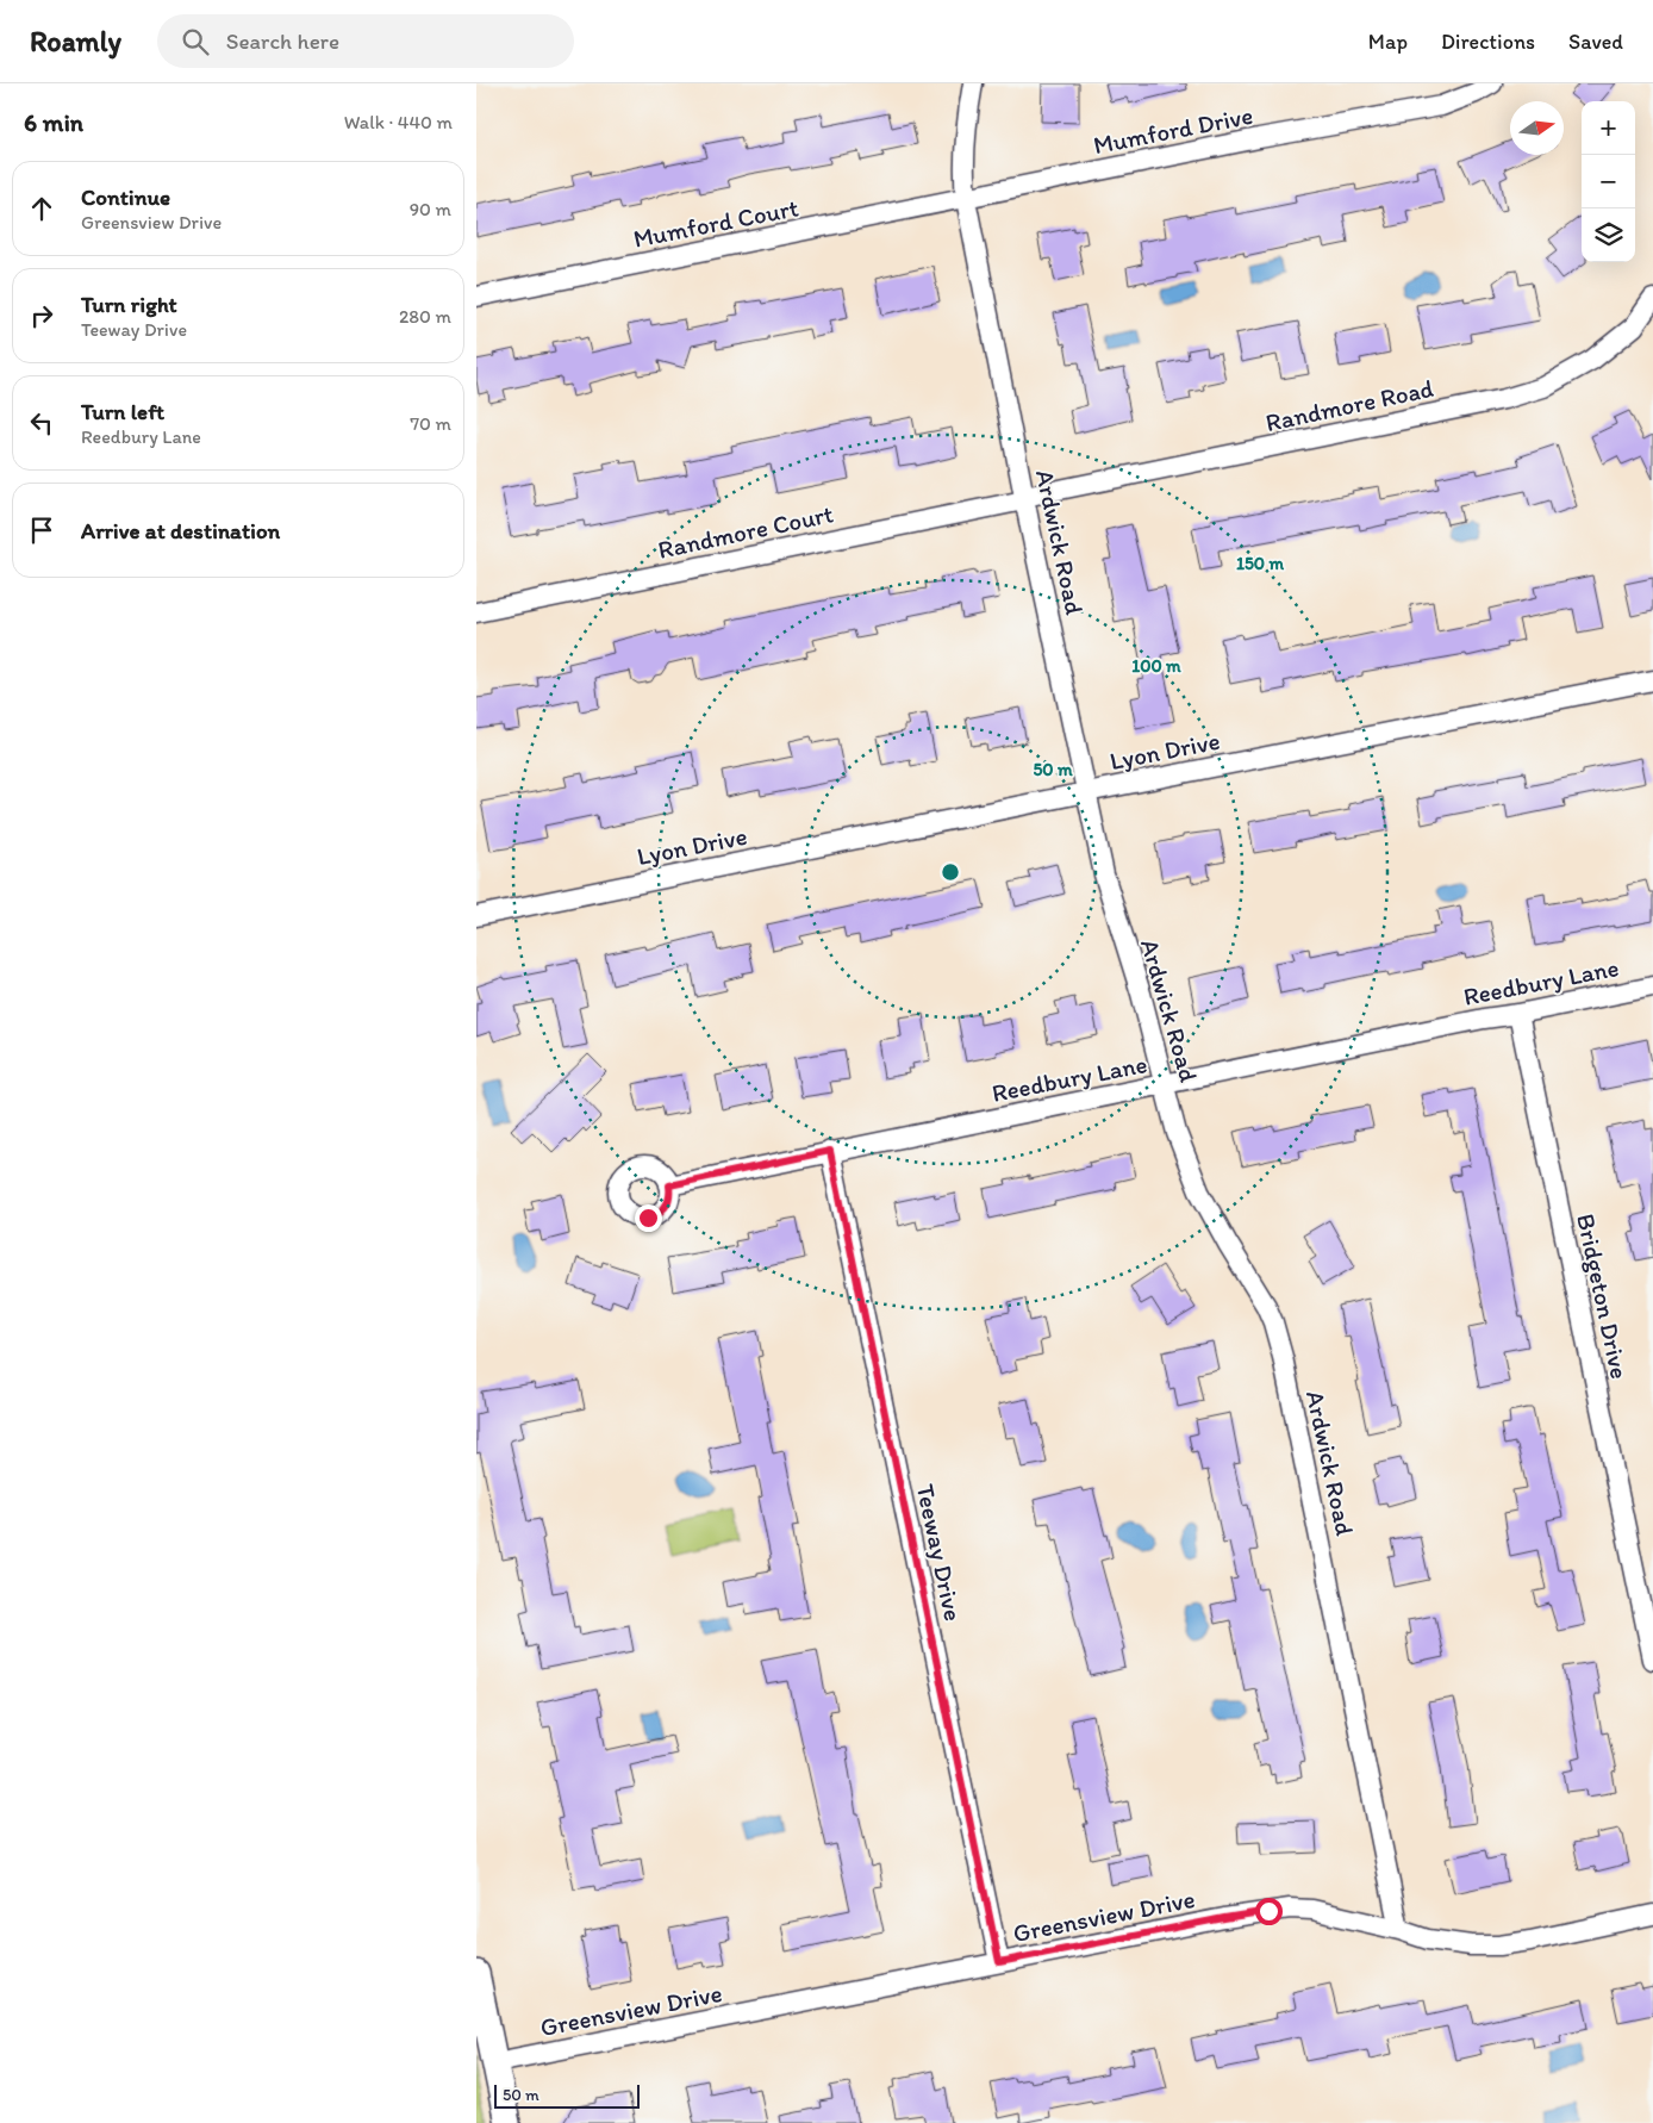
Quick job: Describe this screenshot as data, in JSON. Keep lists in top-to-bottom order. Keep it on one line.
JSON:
{"streets":{"street":["Mumford Drive","Mumford Court","Randmore Road","Randmore Court","Ardwick Road","Lyon Drive","Reedbury Lane","Bridgeton Drive","Teeway Drive","Greensview Drive"]},"crossings":[["Mumford Drive","Mumford Court"],["Mumford Drive","Ardwick Road"],["Mumford Court","Ardwick Road"],["Randmore Road","Randmore Court"],["Randmore Road","Ardwick Road"],["Randmore Court","Ardwick Road"],["Ardwick Road","Lyon Drive"],["Ardwick Road","Reedbury Lane"],["Ardwick Road","Greensview Drive"],["Reedbury Lane","Bridgeton Drive"],["Reedbury Lane","Teeway Drive"],["Teeway Drive","Greensview Drive"]],"scale_bar":"50 m","north":"right","page":{"header":"Roamly","search":"Search here","nav":["Map","Directions","Saved"],"heading":["6 min","Walk · 440 m"],"map_buttons":["+","−"],"list":[["Continue","Greensview Drive","90 m"],["Turn right","Teeway Drive","280 m"],["Turn left","Reedbury Lane","70 m"],"Arrive at destination"],"scale":"50 m"},"rings":["150 m","100 m","50 m"]}
